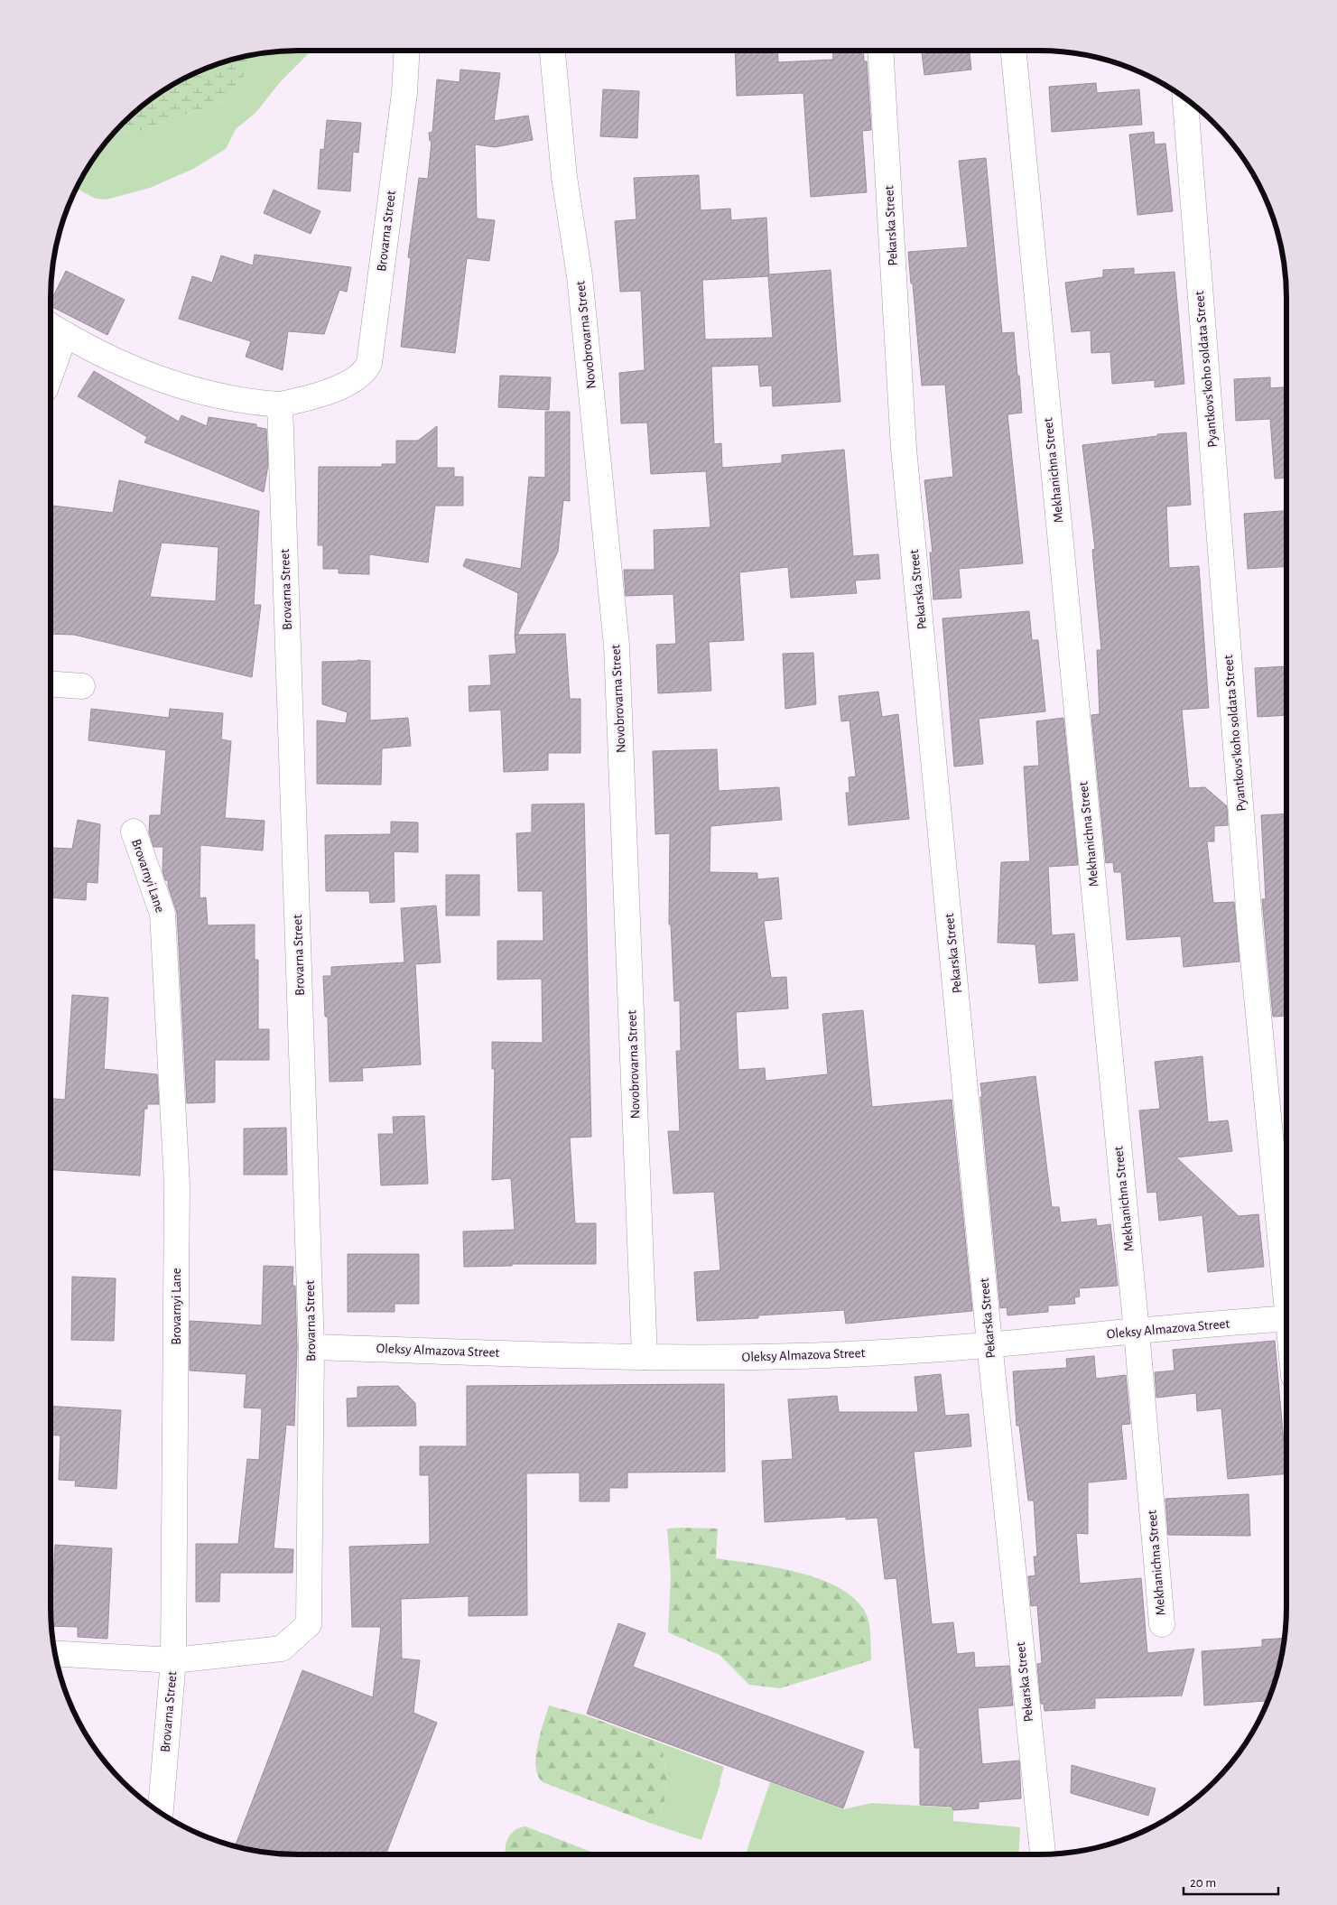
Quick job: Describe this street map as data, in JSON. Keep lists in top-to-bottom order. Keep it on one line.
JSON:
{"streets":{"street":["Pekarska Street","Brovarna Street","Novobrovarna Street","Pyantkovsʹkoho soldata Street","Mekhanichna Street","Brovarnyi Lane","Oleksy Almazova Street"]},"crossings":[["Pekarska Street","Oleksy Almazova Street"],["Brovarna Street","Brovarnyi Lane"],["Brovarna Street","Oleksy Almazova Street"],["Novobrovarna Street","Oleksy Almazova Street"],["Mekhanichna Street","Oleksy Almazova Street"]],"scale_bar":"20 m"}
